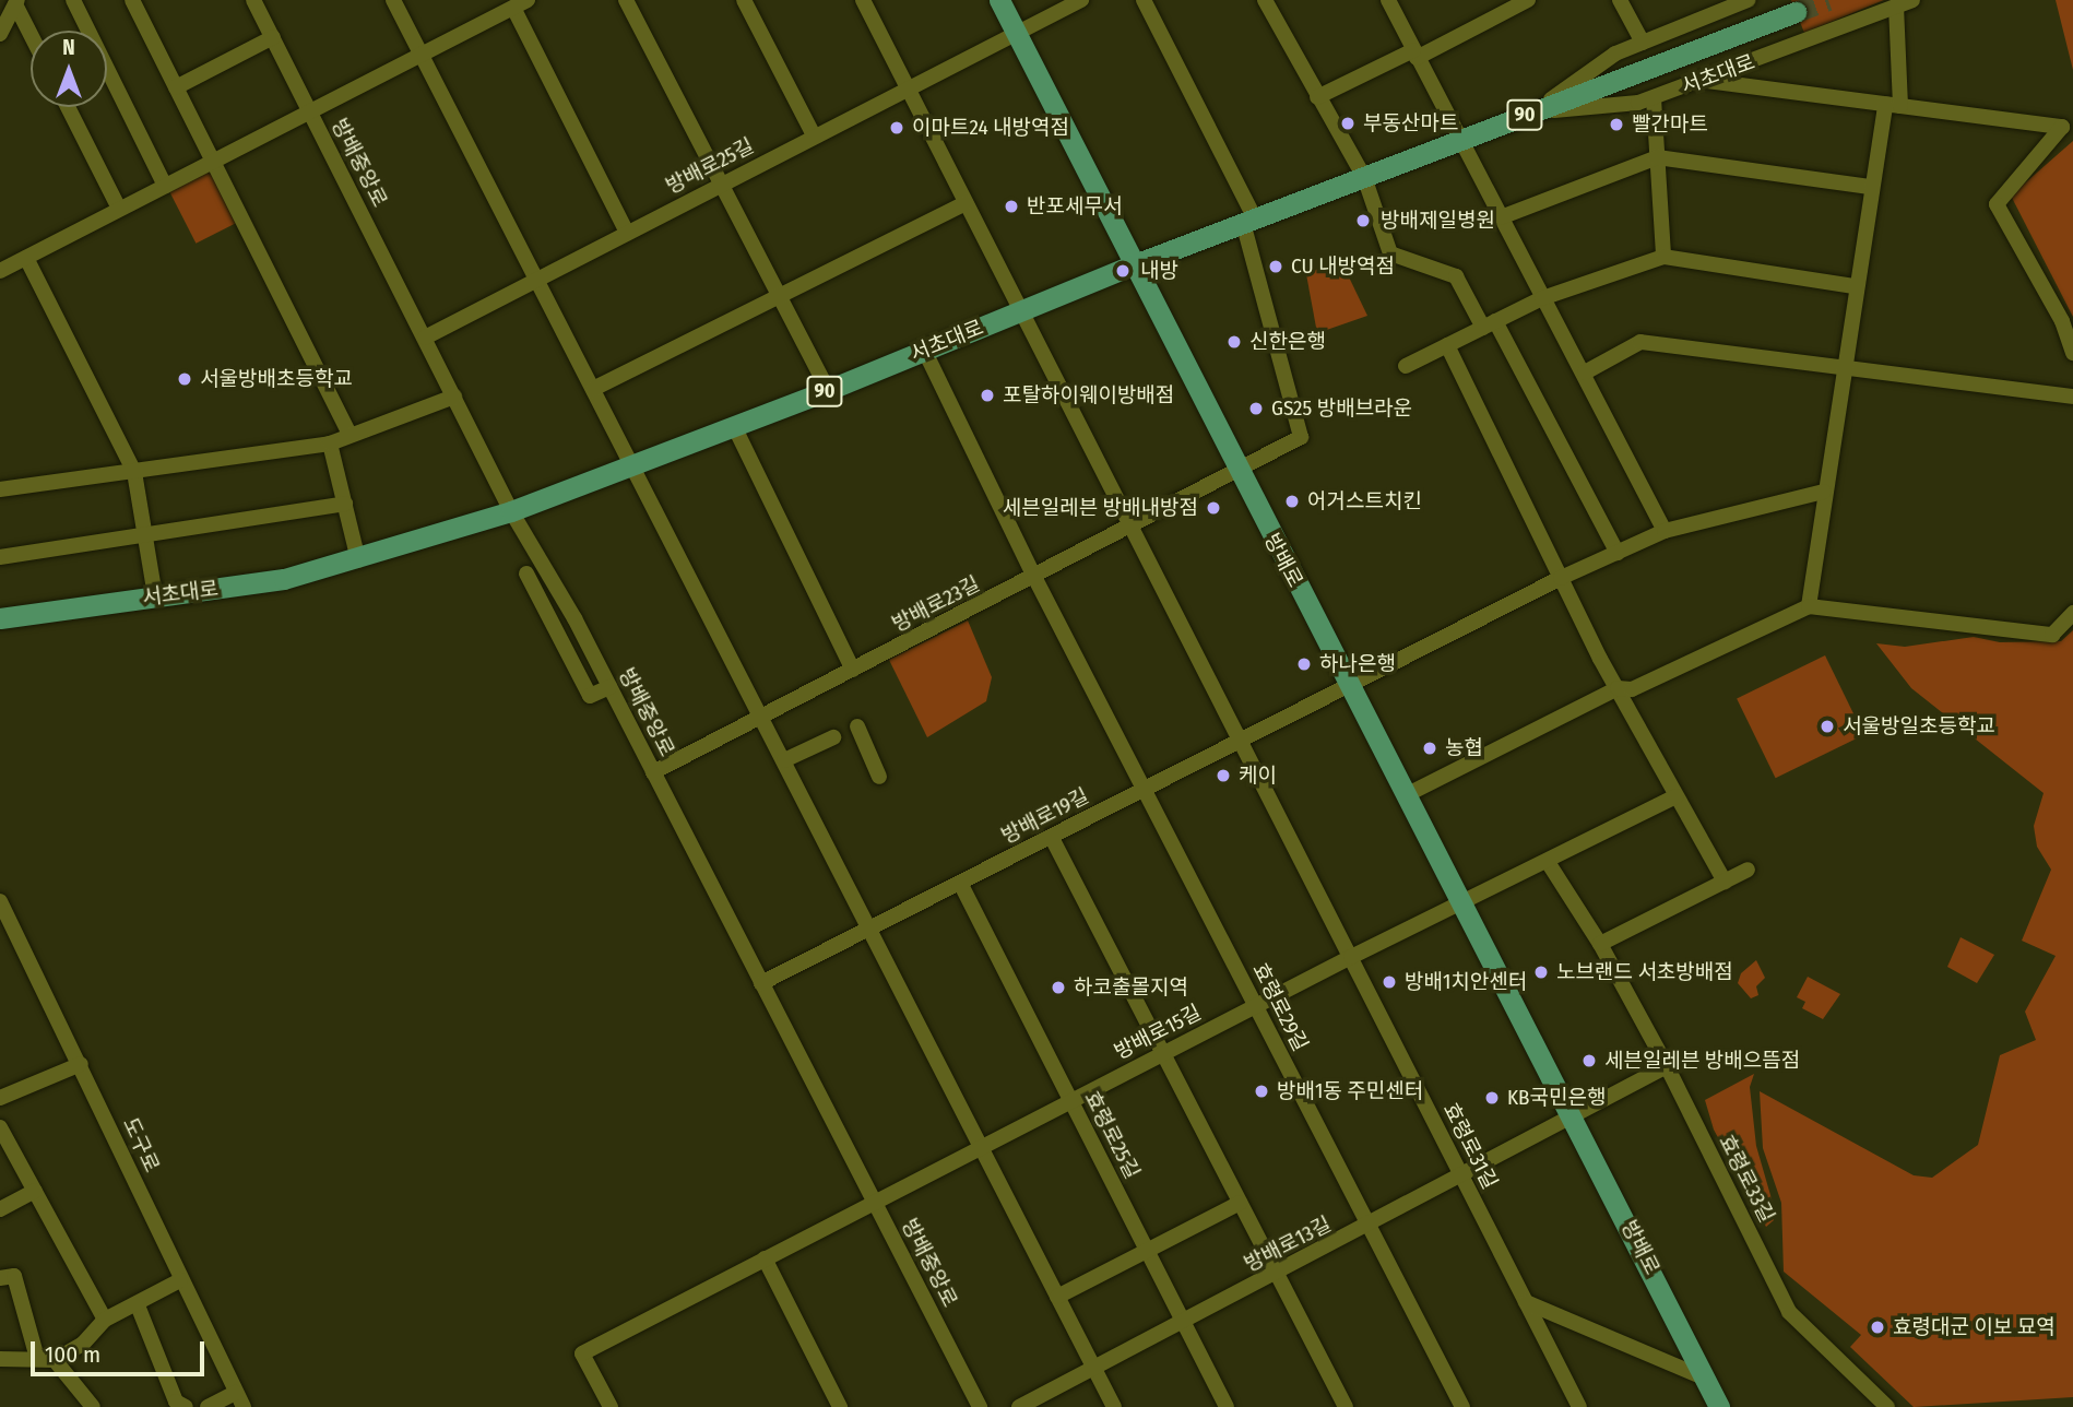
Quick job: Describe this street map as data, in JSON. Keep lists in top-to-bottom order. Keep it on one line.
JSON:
{"streets":{"main road":["서초대로","90","방배로"],"street":["방배중앙로","방배로25길","방배로23길","방배로19길","효령로29길","방배로15길","효령로25길","도구로","효령로31길","효령로33길","방배로13길"]},"crossings":[["서초대로","방배중앙로"],["서초대로","방배로"],["서초대로","방배로23길"],["서초대로","효령로29길"],["서초대로","효령로31길"],["방배중앙로","방배로25길"],["방배중앙로","방배로23길"],["방배중앙로","방배로19길"],["방배중앙로","방배로15길"],["방배로25길","방배로"],["방배로25길","효령로31길"],["방배로","방배로23길"],["방배로","방배로19길"],["방배로","방배로15길"],["방배로","방배로13길"],["방배로23길","효령로29길"],["방배로23길","효령로31길"],["방배로19길","효령로29길"],["방배로19길","효령로25길"],["방배로19길","효령로31길"],["효령로29길","방배로15길"],["효령로29길","방배로13길"],["방배로15길","효령로25길"],["방배로15길","효령로31길"],["방배로15길","효령로33길"],["효령로25길","방배로13길"],["효령로31길","방배로13길"]],"places":["부동산마트","빨간마트","이마트24 내방역점","반포세무서","방배제일병원","CU 내방역점","내방","신한은행","서울방배초등학교","포탈하이웨이방배점","GS25 방배브라운","어거스트치킨","세븐일레븐 방배내방점","하나은행","서울방일초등학교","농협","케이","노브랜드 서초방배점","방배1치안센터","하코출몰지역","세븐일레븐 방배으뜸점","방배1동 주민센터","KB국민은행","효령대군 이보 묘역"],"scale_bar":"100 m","north":"top"}
